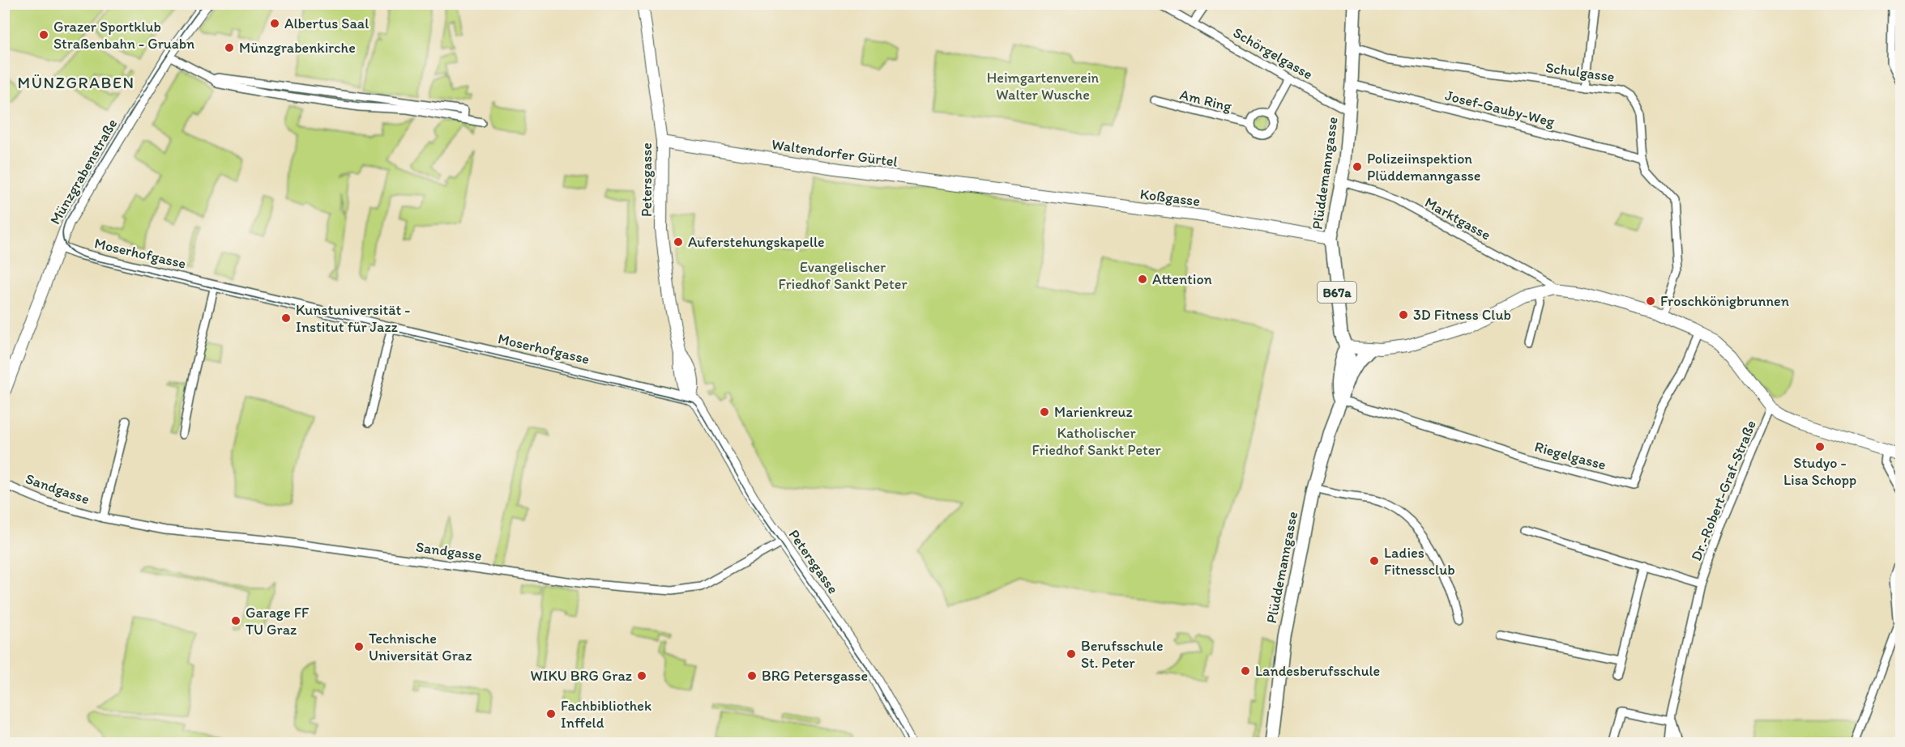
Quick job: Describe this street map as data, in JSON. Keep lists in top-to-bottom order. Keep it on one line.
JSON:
{"streets":{"main road":["Waltendorfer Gürtel","Münzgrabenstraße","Plüddemanngasse","Petersgasse","Koßgasse","B67a"],"street":["Schörgelgasse","Schulgasse","Am Ring","Josef-Gauby-Weg","Marktgasse","Moserhofgasse","Riegelgasse","Sandgasse","Dr.-Robert-Graf-Straße"]},"crossings":[["Schörgelgasse","Am Ring"],["Schörgelgasse","Plüddemanngasse"],["Schulgasse","Josef-Gauby-Weg"],["Schulgasse","Plüddemanngasse"],["Josef-Gauby-Weg","Plüddemanngasse"],["Waltendorfer Gürtel","Petersgasse"],["Waltendorfer Gürtel","Koßgasse"],["Münzgrabenstraße","Moserhofgasse"],["Plüddemanngasse","Koßgasse"],["Plüddemanngasse","Marktgasse"],["Plüddemanngasse","Riegelgasse"],["Petersgasse","Moserhofgasse"],["Petersgasse","Sandgasse"]],"districts":["MÜNZGRABEN"],"parks":["Heimgartenverein Walter Wusche","Evangelischer Friedhof Sankt Peter","Katholischer Friedhof Sankt Peter"],"places":["Albertus Saal","Grazer Sportklub Straßenbahn - Gruabn","Münzgrabenkirche","Polizeiinspektion Plüddemanngasse","Auferstehungskapelle","Attention","Froschkönigbrunnen","3D Fitness Club","Kunstuniversität - Institut für Jazz","Marienkreuz","Studyo - Lisa Schopp","Ladies Fitnessclub","Garage FF TU Graz","Technische Universität Graz","Berufsschule St. Peter","Landesberufsschule","WIKU BRG Graz","BRG Petersgasse","Fachbibliothek Inffeld"]}
